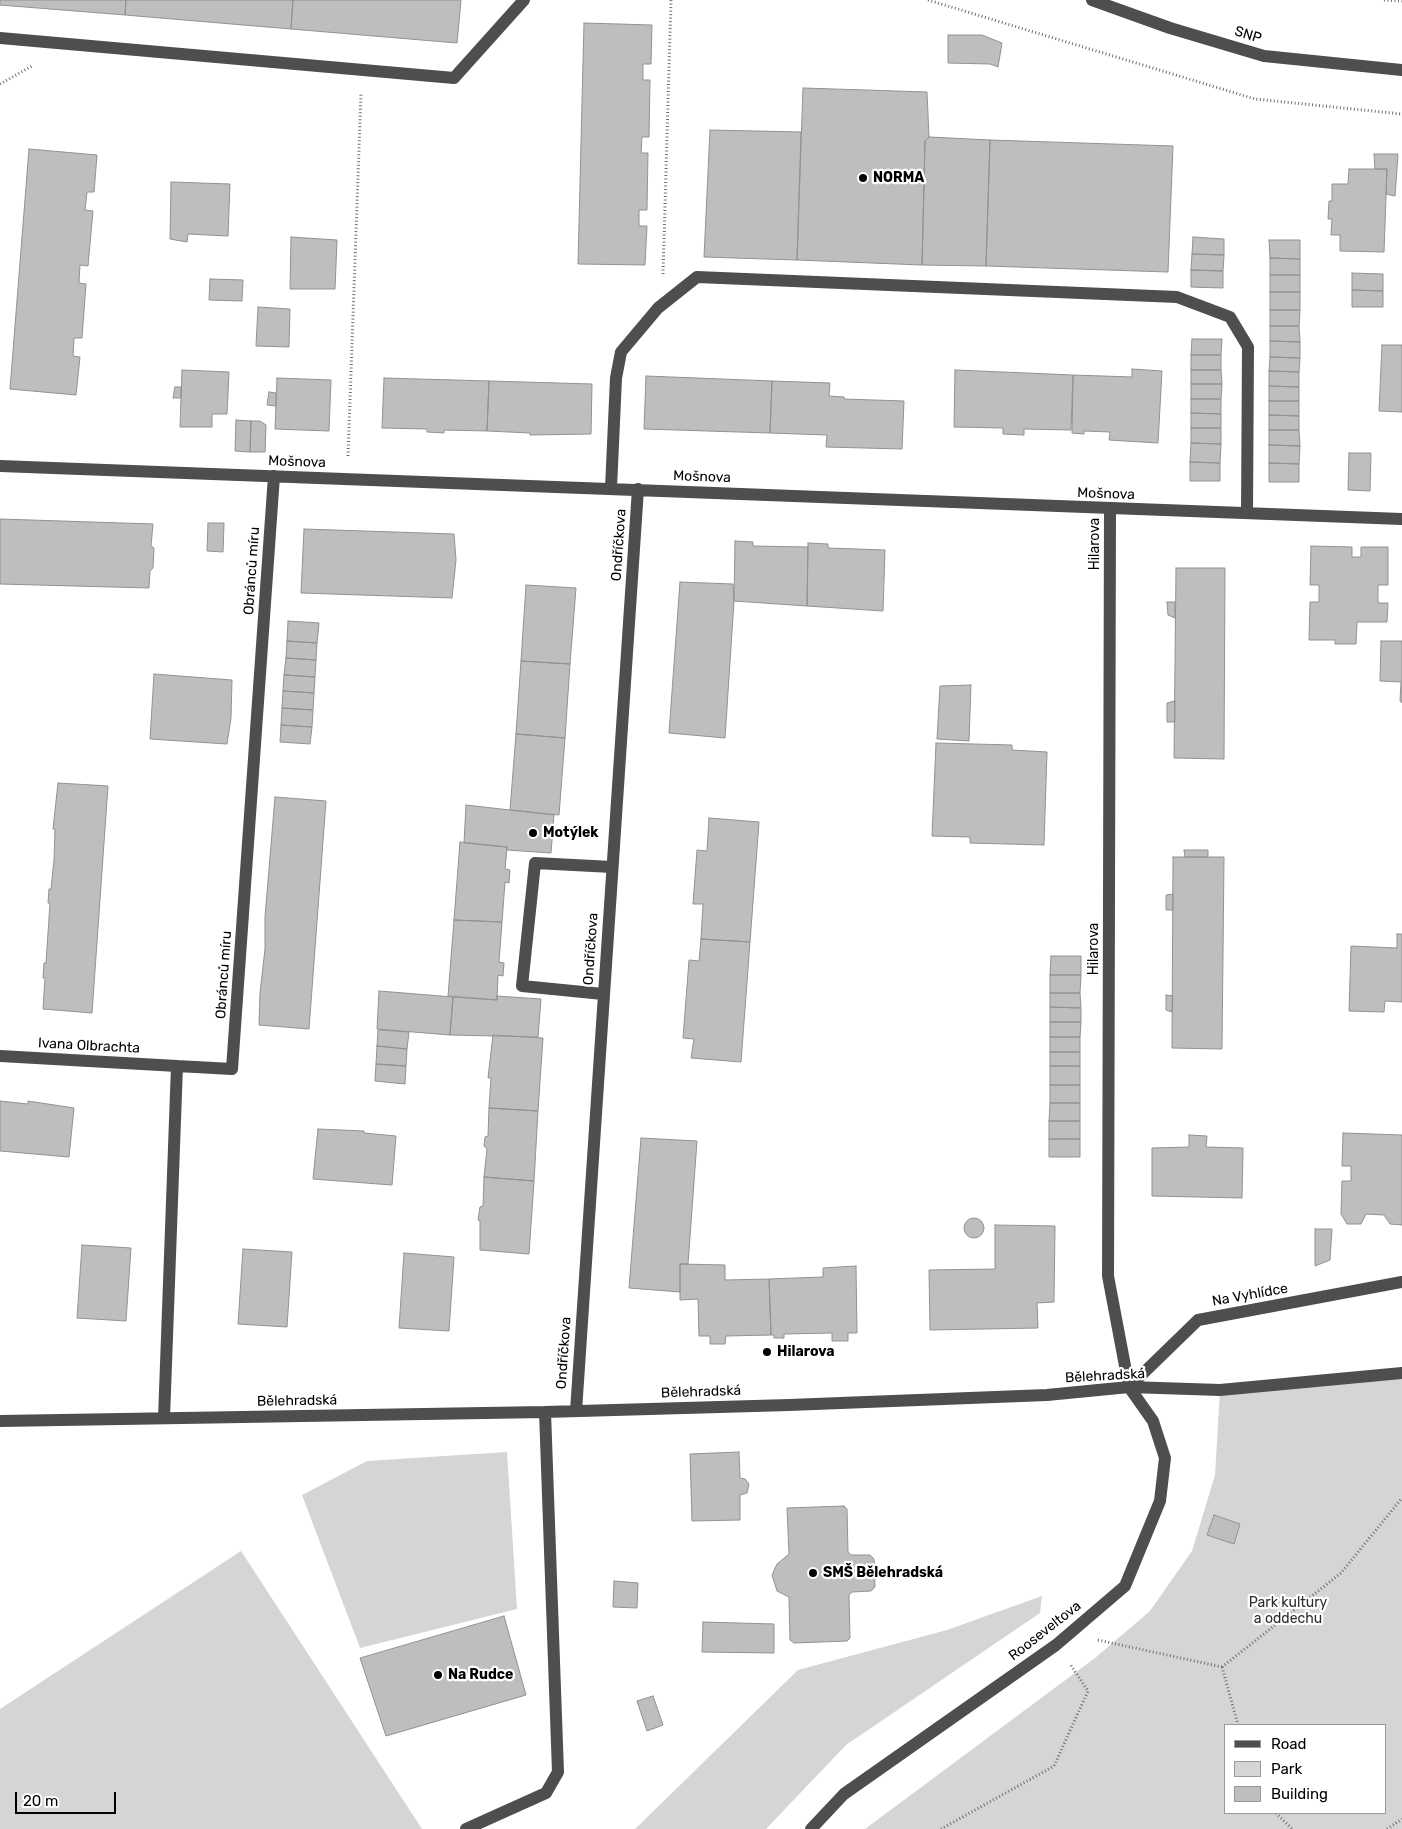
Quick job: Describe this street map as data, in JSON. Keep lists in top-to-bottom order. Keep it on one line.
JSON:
{"streets":{"street":["SNP","Mošnova","Hilarova","Ondříčkova","Obránců míru","Ivana Olbrachta","Na Vyhlídce","Bělehradská","Rooseveltova"]},"crossings":[["Mošnova","Hilarova"],["Mošnova","Ondříčkova"],["Mošnova","Obránců míru"],["Hilarova","Na Vyhlídce"],["Hilarova","Bělehradská"],["Hilarova","Rooseveltova"],["Ondříčkova","Bělehradská"],["Obránců míru","Ivana Olbrachta"],["Na Vyhlídce","Bělehradská"],["Na Vyhlídce","Rooseveltova"],["Bělehradská","Rooseveltova"]],"parks":["Park kultury a oddechu"],"places":["NORMA","Motýlek","Hilarova","SMŠ Bělehradská","Na Rudce"],"legend":["Road","Park","Building"],"scale_bar":"20 m"}
